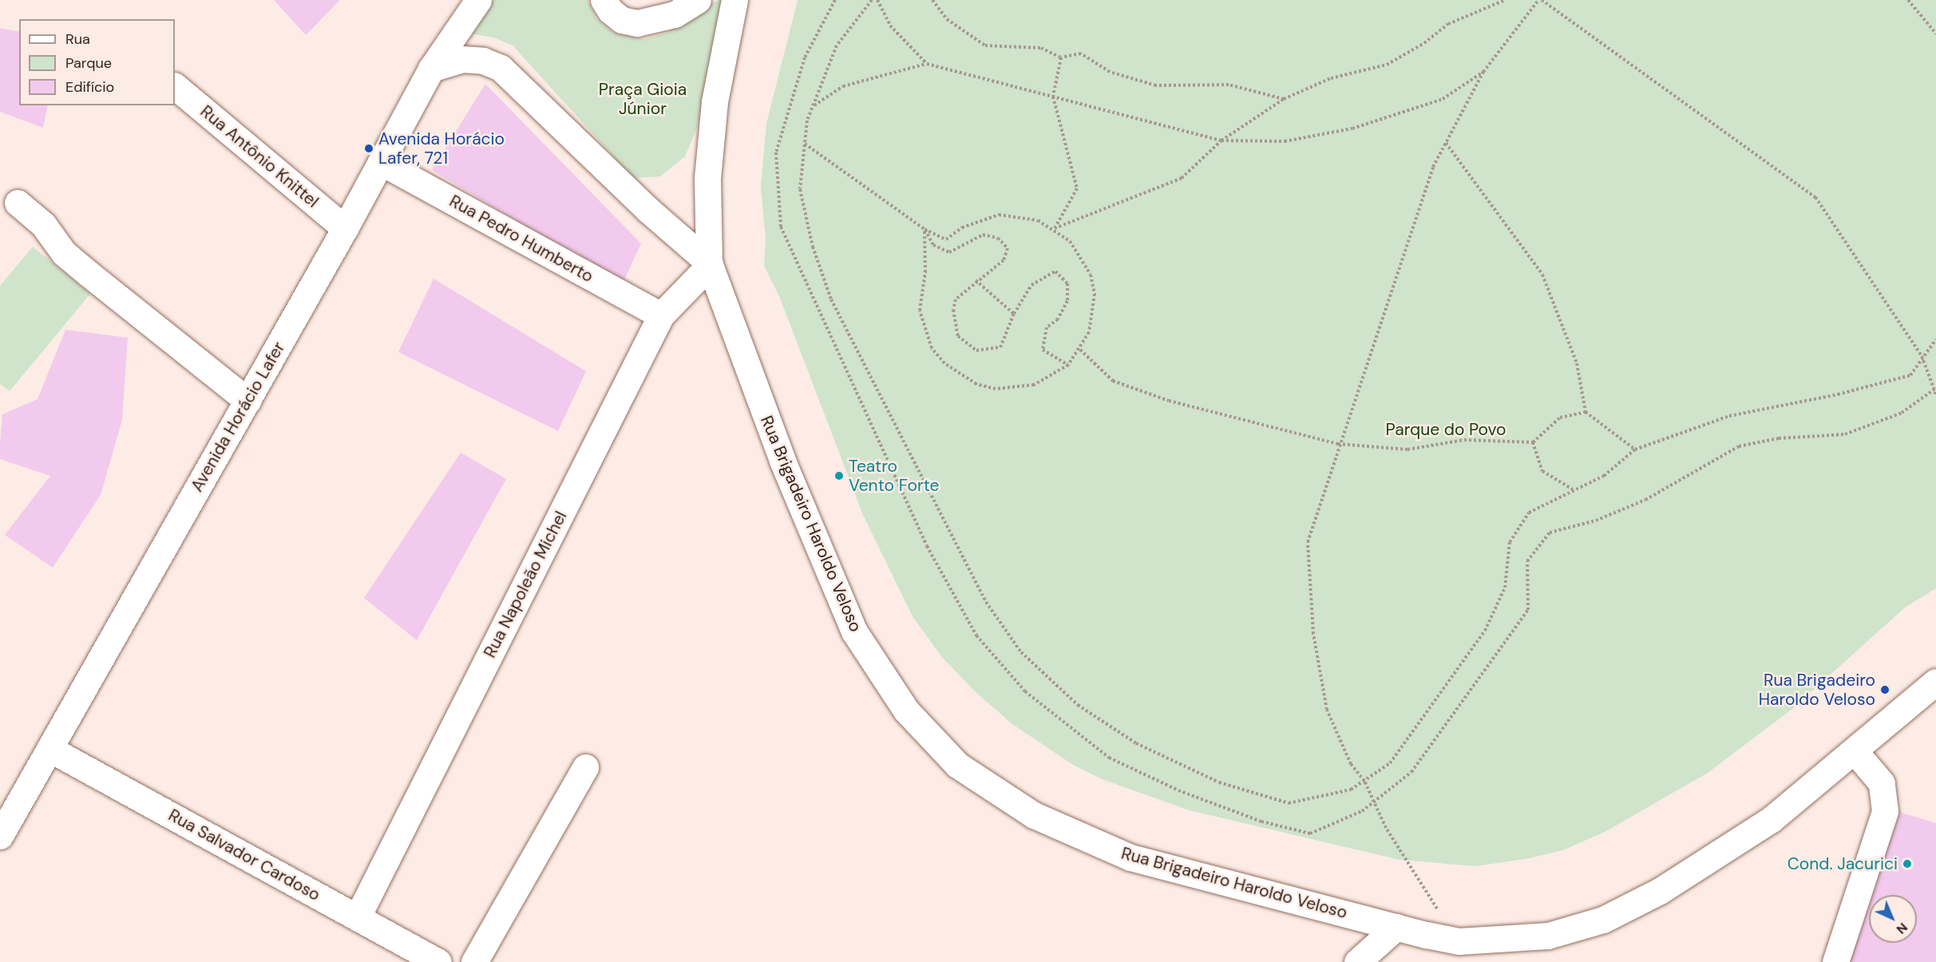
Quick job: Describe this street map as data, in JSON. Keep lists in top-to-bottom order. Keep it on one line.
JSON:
{"streets":{"street":["Rua Antônio Knittel","Rua Pedro Humberto","Avenida Horácio Lafer","Rua Brigadeiro Haroldo Veloso","Rua Napoleão Michel","Rua Salvador Cardoso"]},"crossings":[["Rua Antônio Knittel","Avenida Horácio Lafer"],["Rua Pedro Humberto","Avenida Horácio Lafer"],["Rua Pedro Humberto","Rua Napoleão Michel"],["Avenida Horácio Lafer","Rua Salvador Cardoso"],["Rua Brigadeiro Haroldo Veloso","Rua Napoleão Michel"],["Rua Napoleão Michel","Rua Salvador Cardoso"]],"parks":["Praça Gioia Júnior","Parque do Povo"],"places":["Avenida Horácio Lafer, 721","Teatro Vento Forte","Rua Brigadeiro Haroldo Veloso","Cond. Jacurici"],"legend":["Rua","Parque","Edifício"],"north":"bottom right"}
